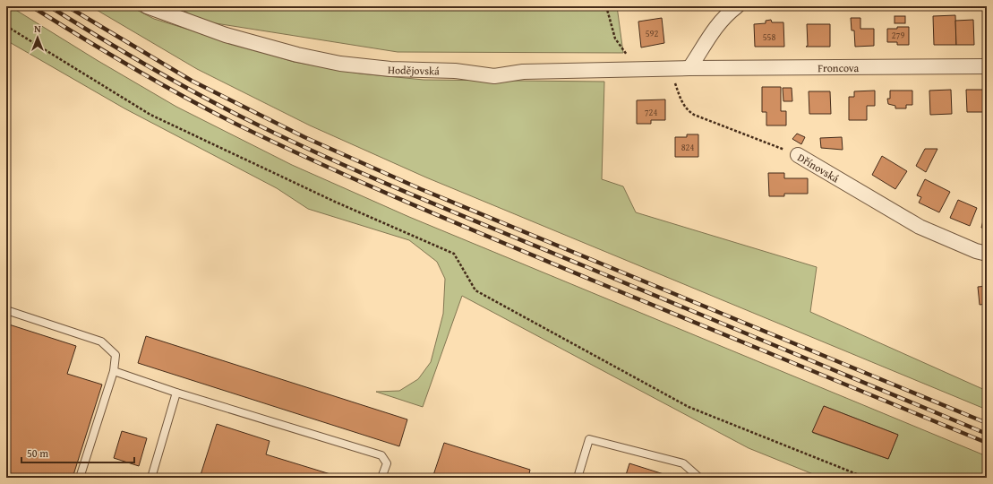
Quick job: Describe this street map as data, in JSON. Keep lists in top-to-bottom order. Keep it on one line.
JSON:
{"streets":{"street":["Froncova","Hodějovská","Dřínovská"]},"crossings":[["Froncova","Hodějovská"],["Hodějovská","Dřínovská"]],"house_numbers":["592","279","558","724","824"],"scale_bar":"50 m","north":"top"}
